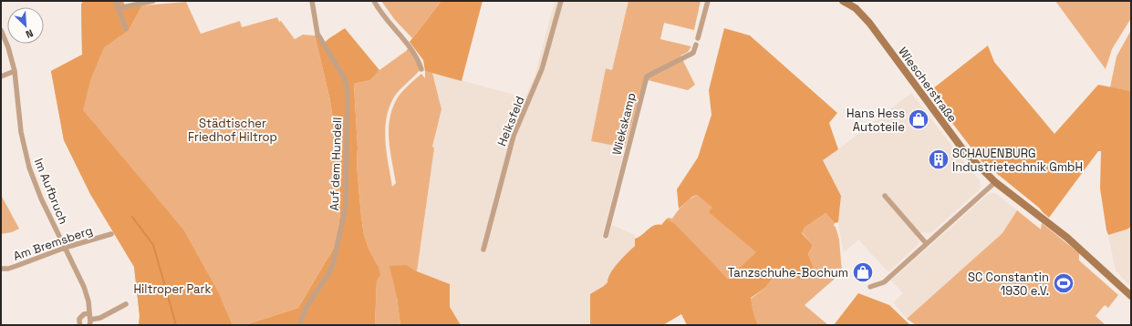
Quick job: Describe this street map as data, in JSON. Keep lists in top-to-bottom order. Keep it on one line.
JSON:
{"streets":{"main road":["Wiescherstraße"],"street":["Heiksfeld","Wiekskamp","Auf dem Hundell","Im Aufbruch","Am Bremsberg"]},"crossings":[["Im Aufbruch","Am Bremsberg"]],"parks":["Städtischer Friedhof Hiltrop","Hiltroper Park"],"places":{"shop":["Hans Hess Autoteile","Tanzschuhe-Bochum"],"building":["SCHAUENBURG Industrietechnik GmbH"],"sports":["SC Constantin 1930 e.V."]},"north":"bottom right"}
